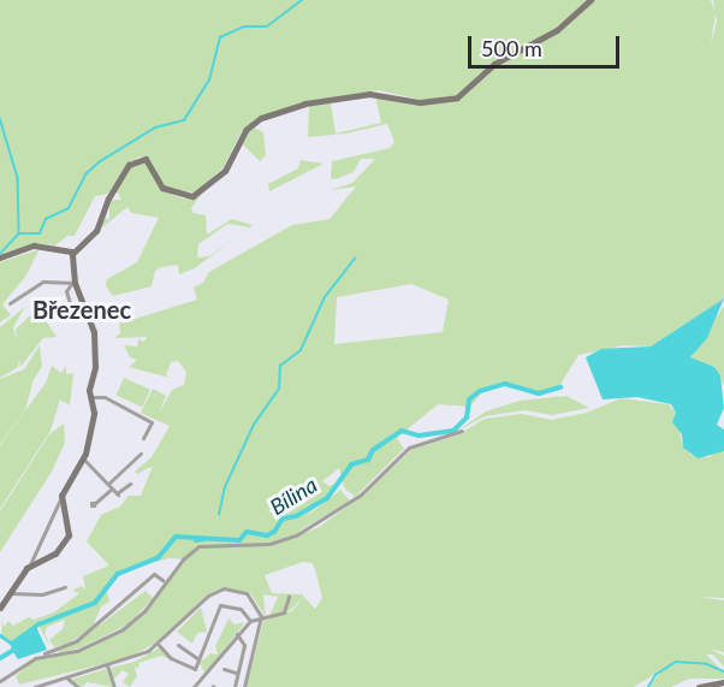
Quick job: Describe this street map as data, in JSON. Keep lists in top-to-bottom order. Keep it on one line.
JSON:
{"districts":["Březenec"],"water":["Bílina"],"scale_bar":"500 m"}
